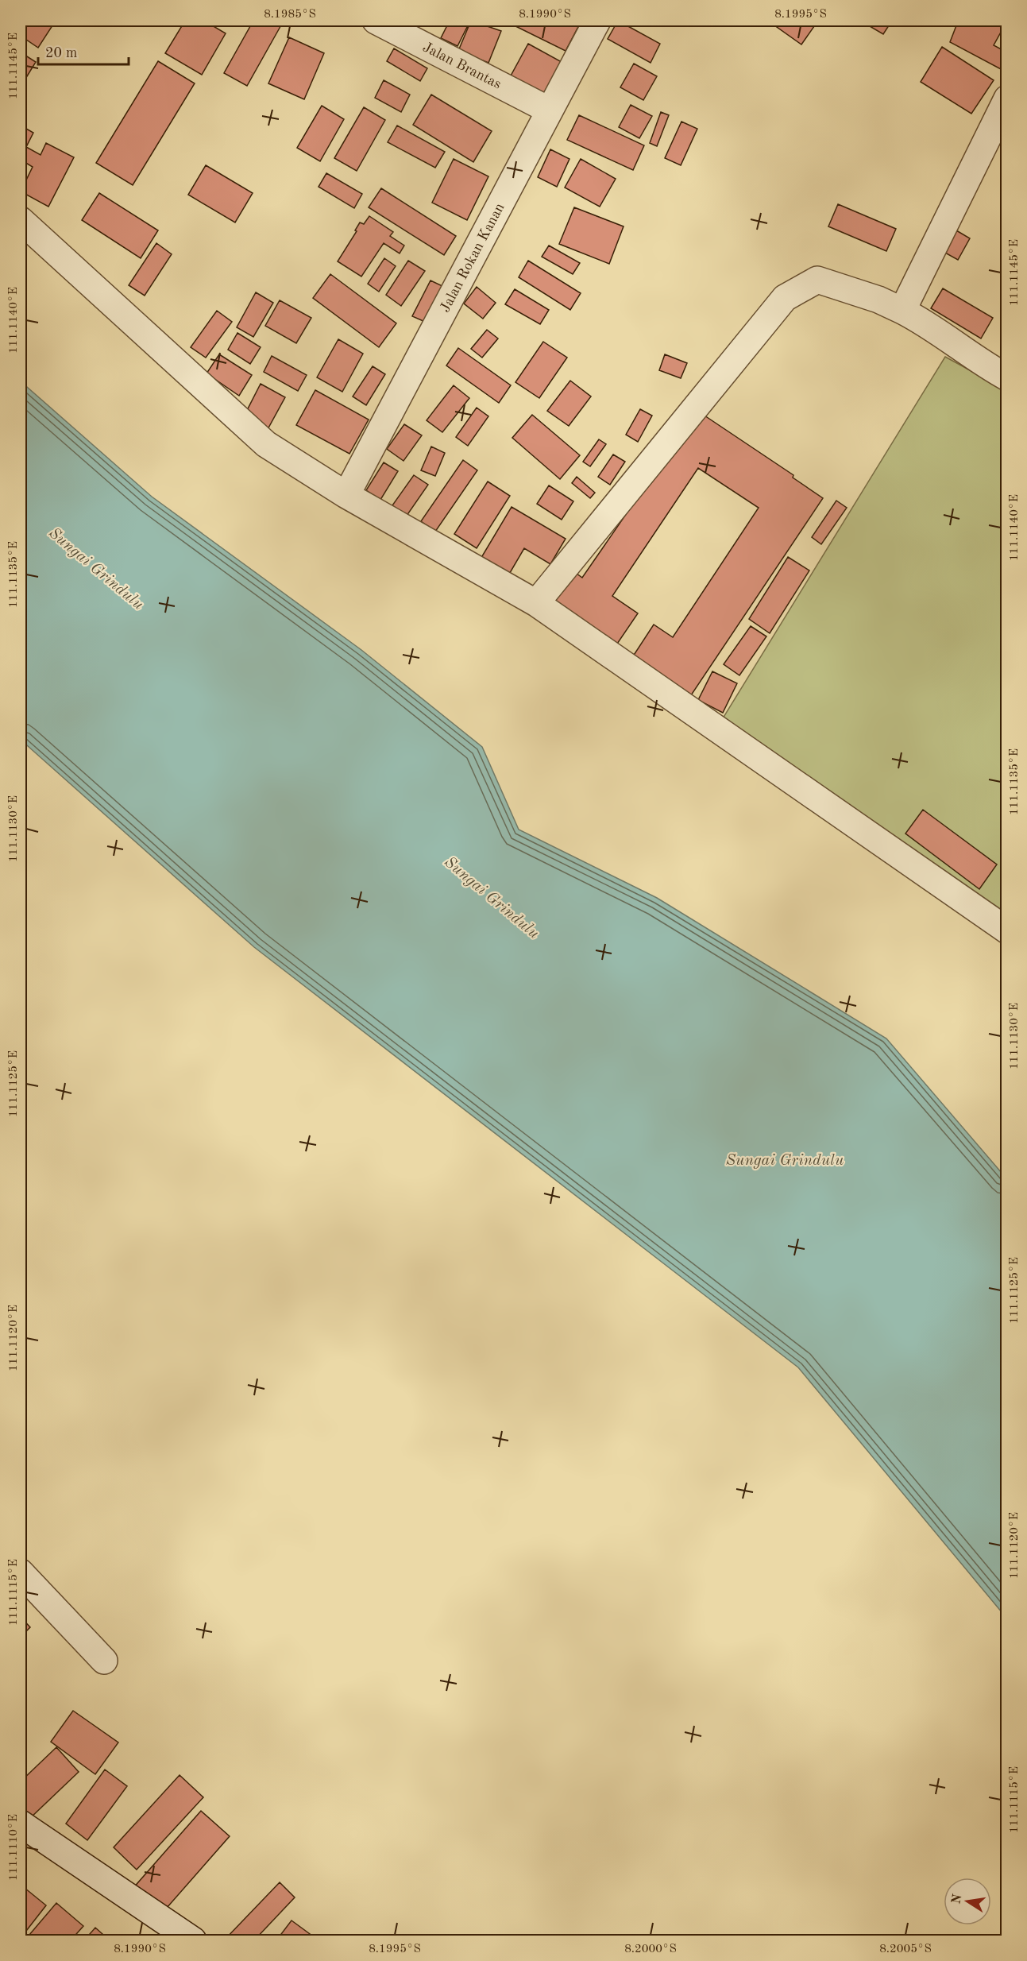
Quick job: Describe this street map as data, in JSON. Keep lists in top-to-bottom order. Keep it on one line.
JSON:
{"streets":{"street":["Jalan Brantas","Jalan Rokan Kanan"]},"crossings":[["Jalan Brantas","Jalan Rokan Kanan"]],"water":["Sungai Grindulu"],"scale_bar":"20 m","north":"left","coordinates":["8.1985°S","8.1990°S","8.1995°S","111.1145°E","111.1140°E","111.1135°E","111.1130°E","111.1125°E","111.1120°E","111.1115°E","111.1110°E","8.2000°S","8.2005°S"]}
